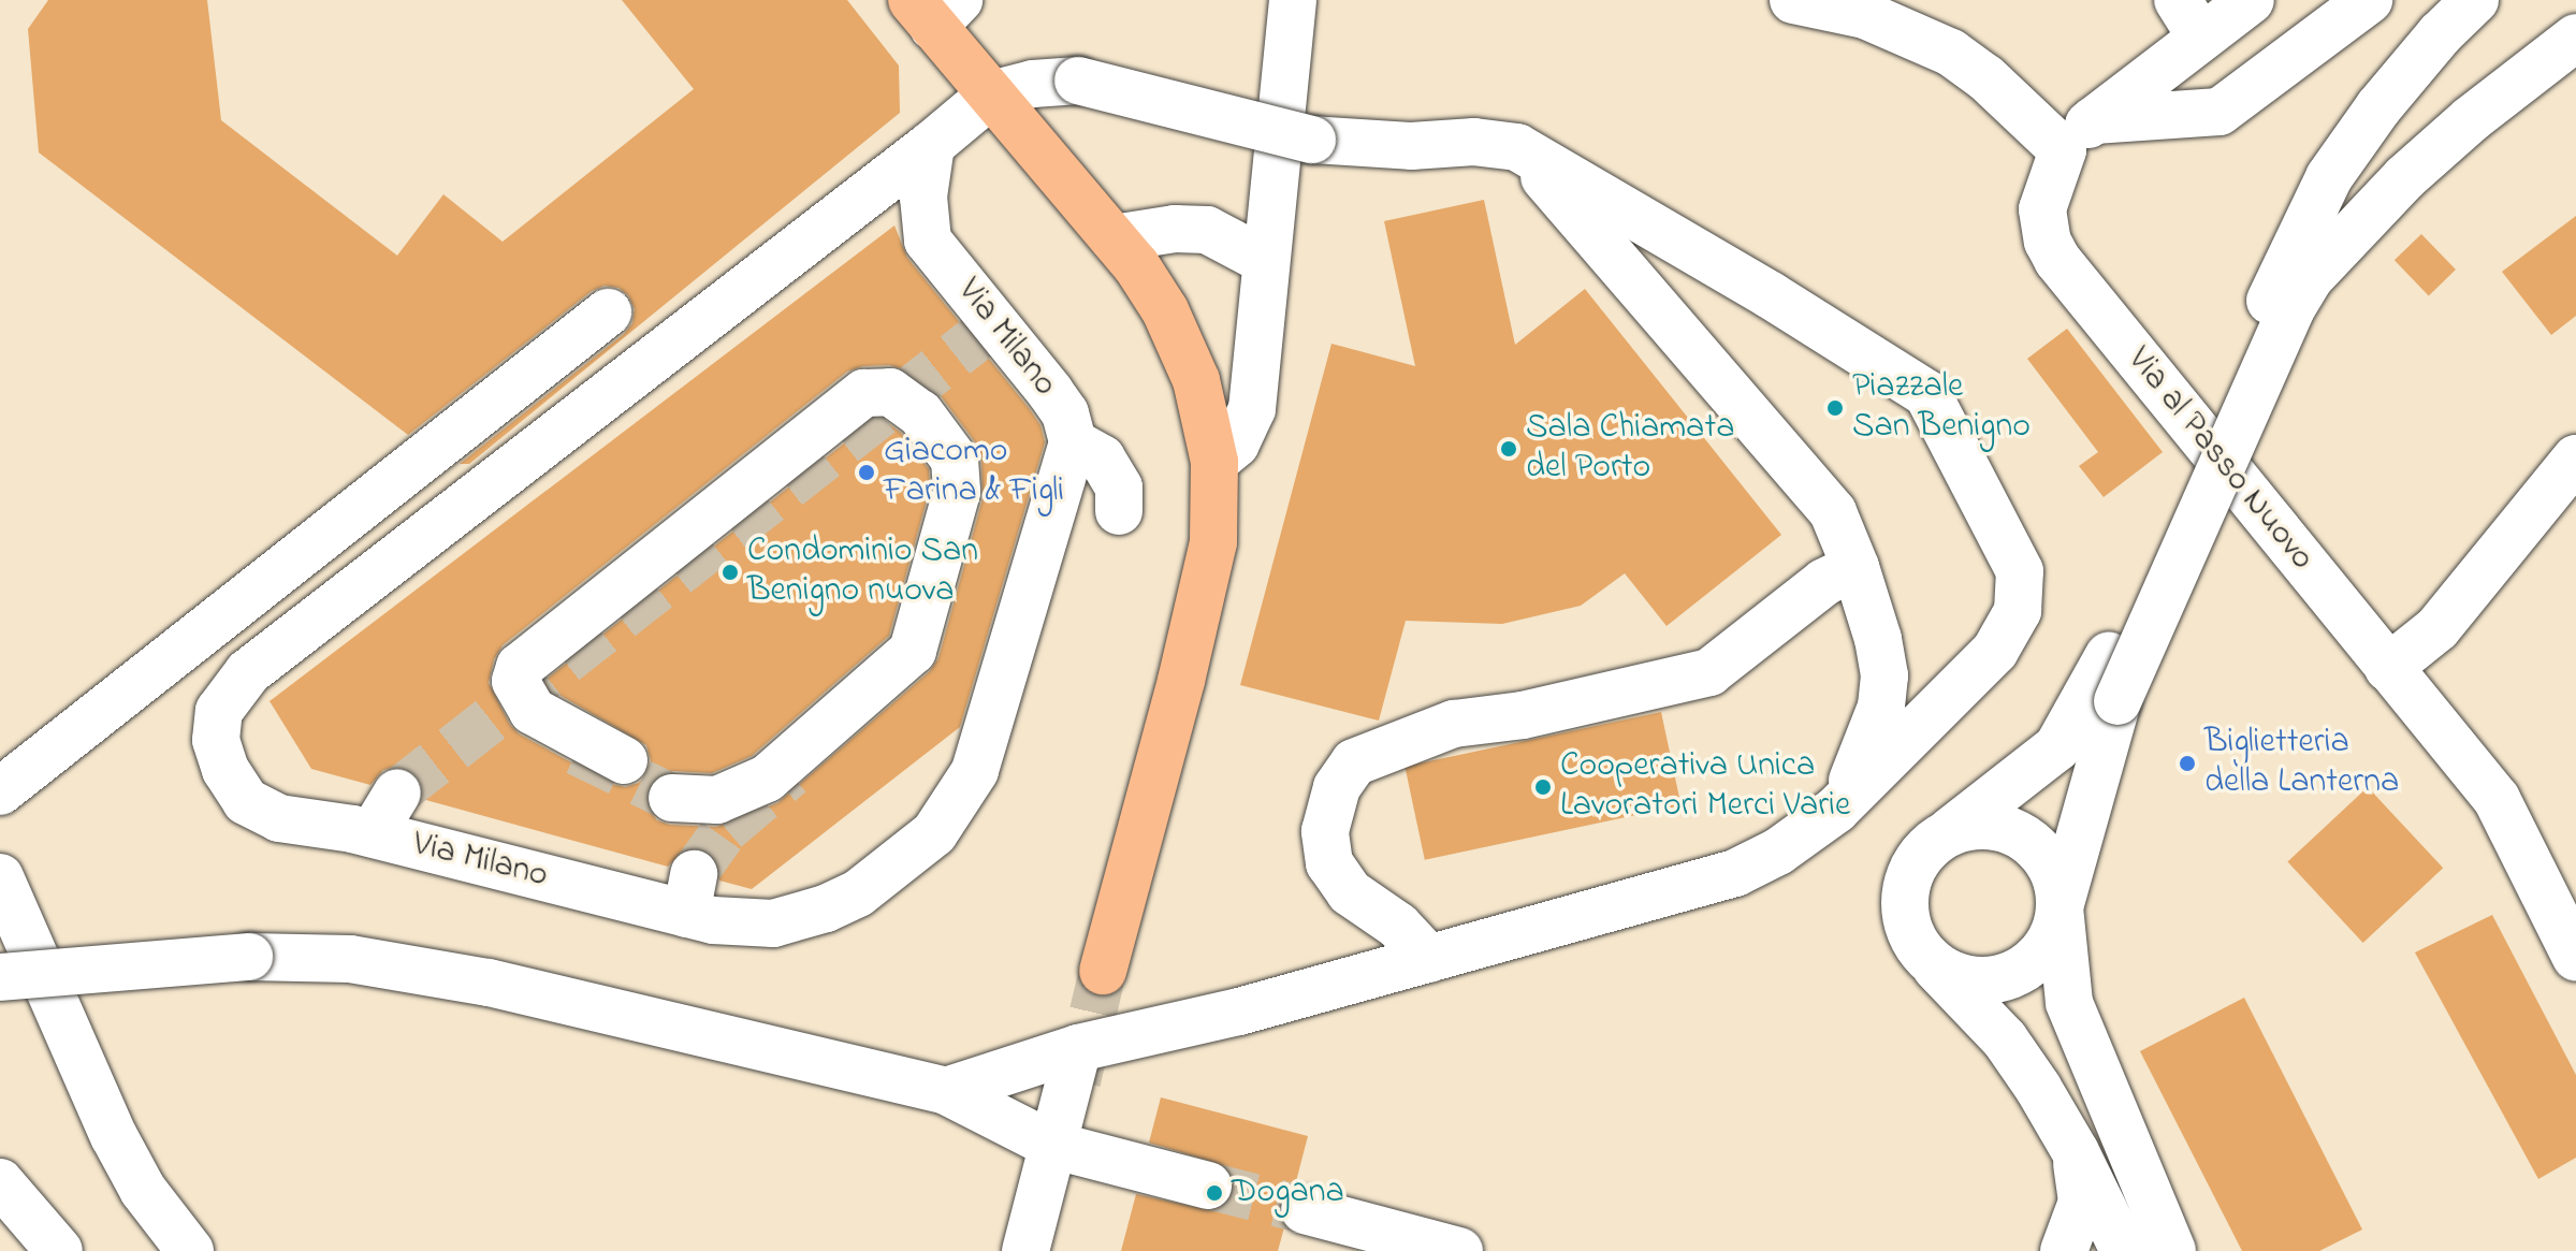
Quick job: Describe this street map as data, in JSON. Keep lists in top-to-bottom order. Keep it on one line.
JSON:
{"streets":{"street":["Via Milano","Via al Passo Nuovo"]},"places":["Piazzale San Benigno","Sala Chiamata del Porto","Giacomo Farina & Figli","Condominio San Benigno nuova","Biglietteria della Lanterna","Cooperativa Unica Lavoratori Merci Varie","Dogana"]}
